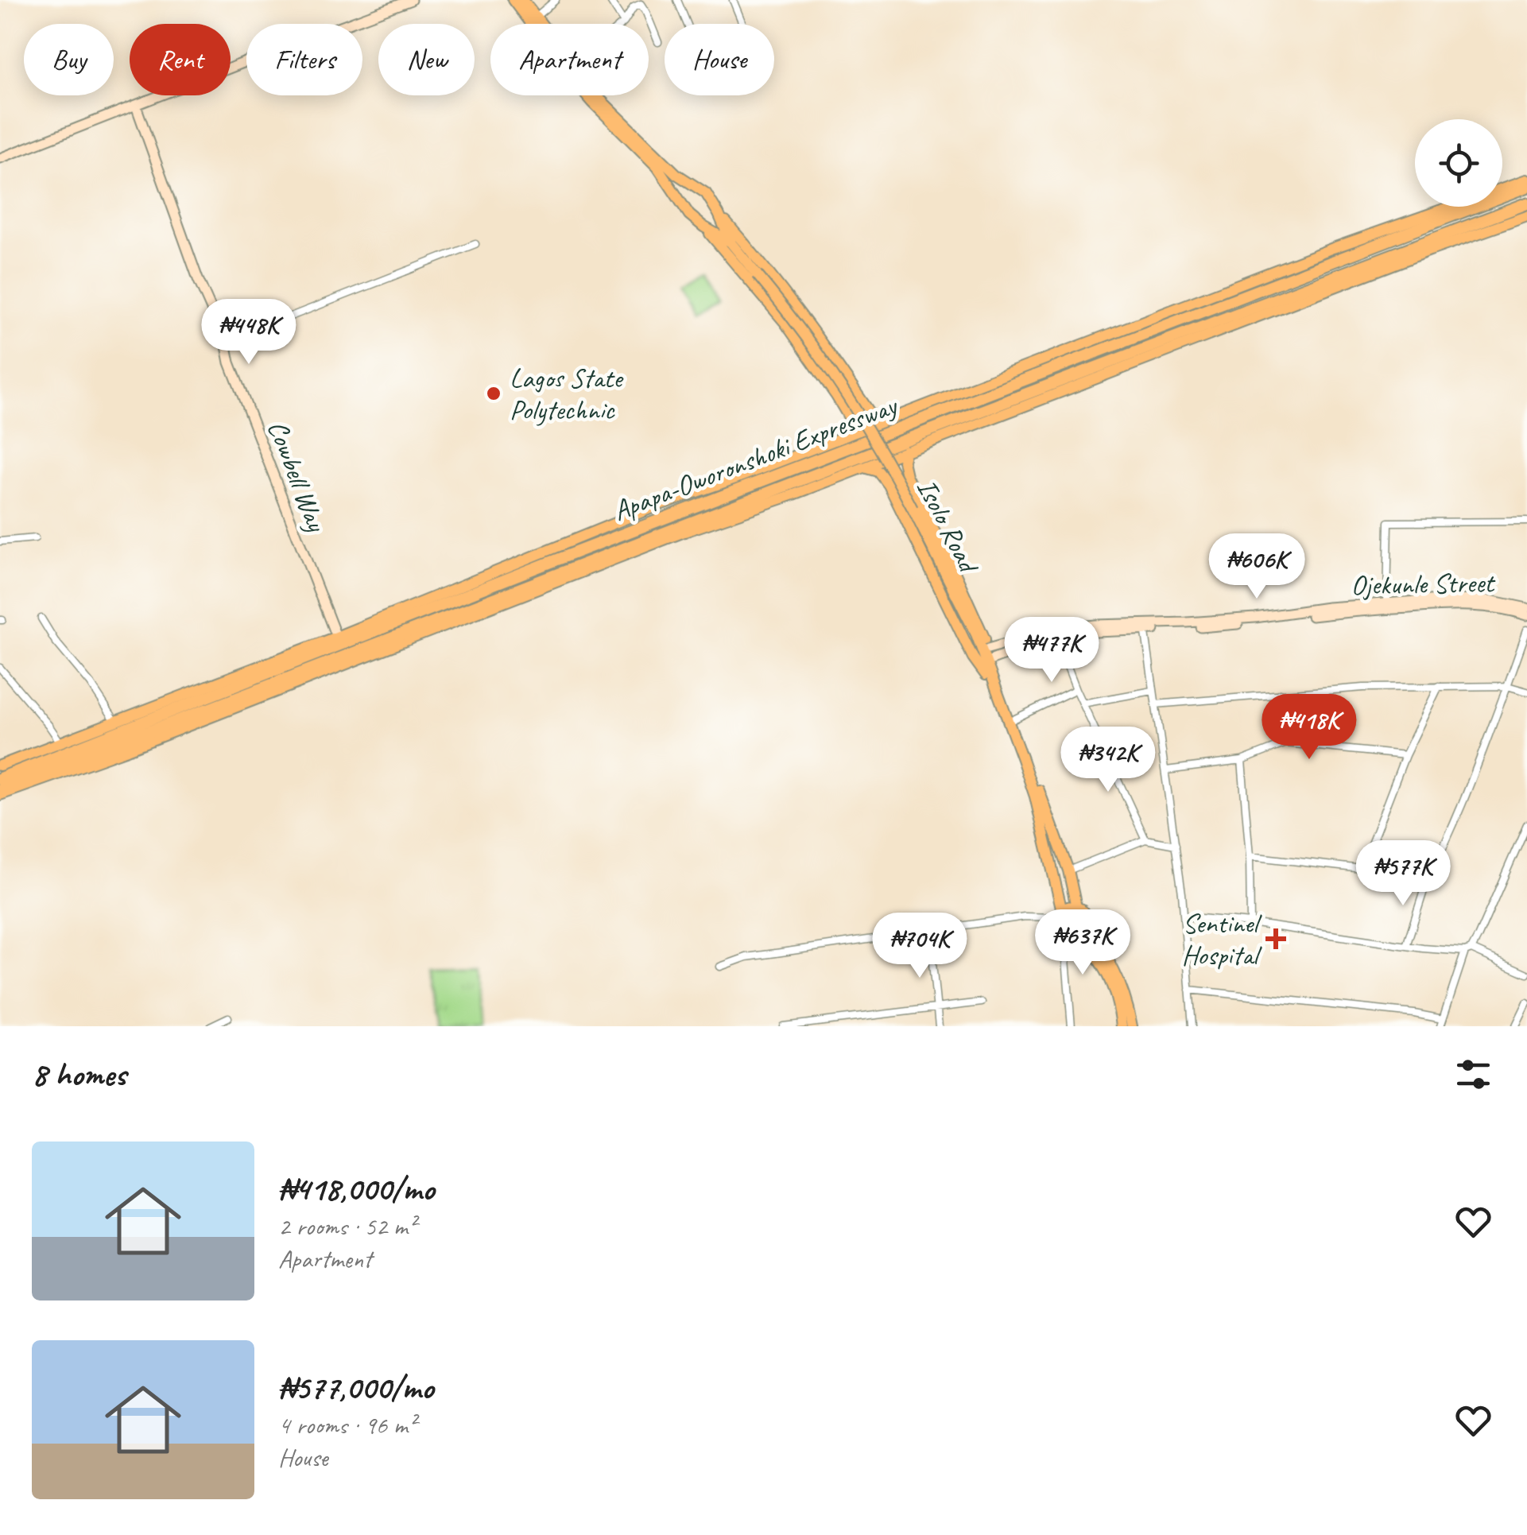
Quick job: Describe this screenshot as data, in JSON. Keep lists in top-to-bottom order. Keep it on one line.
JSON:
{"streets":{"highway":["Apapa-Oworonshoki Expressway"],"main road":["Isolo Road"],"street":["Cowbell Way","Ojekunle Street"]},"crossings":[["Apapa-Oworonshoki Expressway","Cowbell Way"]],"places":{"other":["Lagos State Polytechnic"],"health":["Sentinel Hospital"]},"page":{"chip":["Buy","Rent","Filters","New","Apartment","House"],"price":["₦448K","₦606K","₦477K","₦418K","₦342K","₦577K","₦637K","₦704K"],"heading":"8 homes","list":[{"name":"₦418,000/mo","note":"2 rooms · 52 m² · Apartment"},{"name":"₦577,000/mo","note":"4 rooms · 96 m² · House"}]}}
